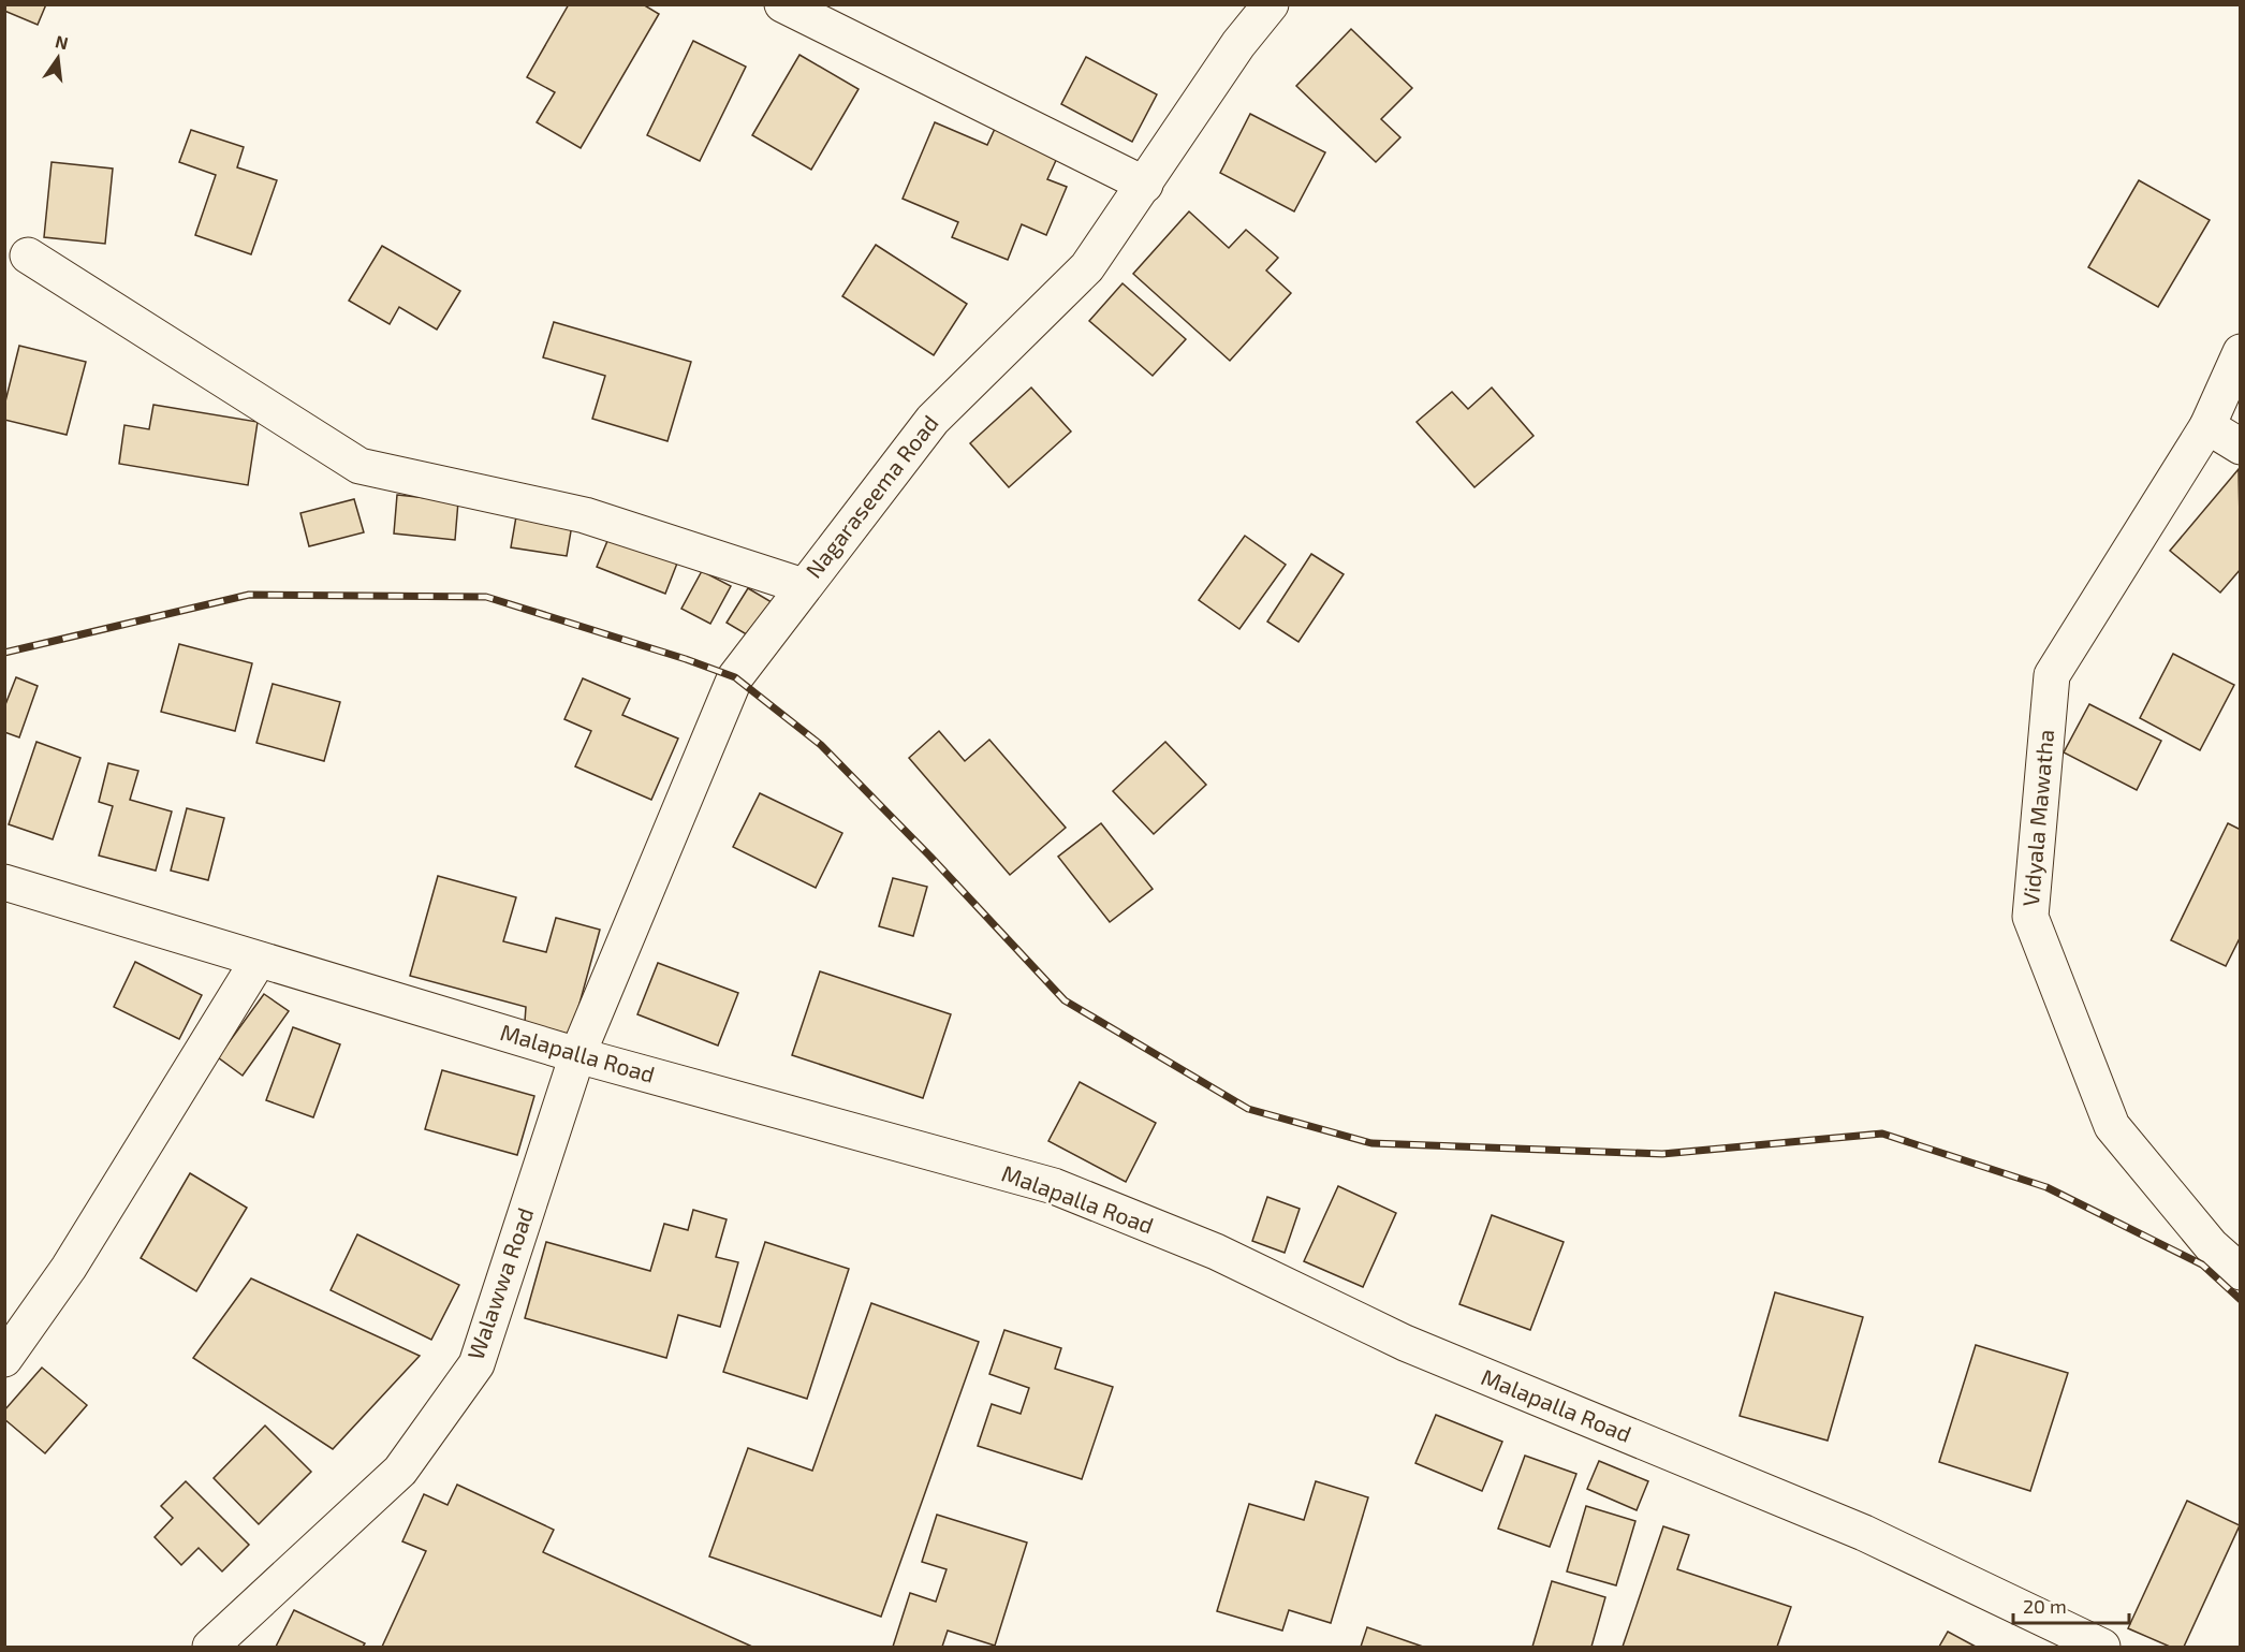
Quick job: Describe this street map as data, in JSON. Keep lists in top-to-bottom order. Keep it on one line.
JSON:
{"streets":{"street":["Nagaraseema Road","Vidyala Mawatha","Malapalla Road","Walawwa Road"]},"crossings":[["Nagaraseema Road","Malapalla Road"],["Nagaraseema Road","Walawwa Road"],["Malapalla Road","Walawwa Road"]],"scale_bar":"20 m","north":"top"}
